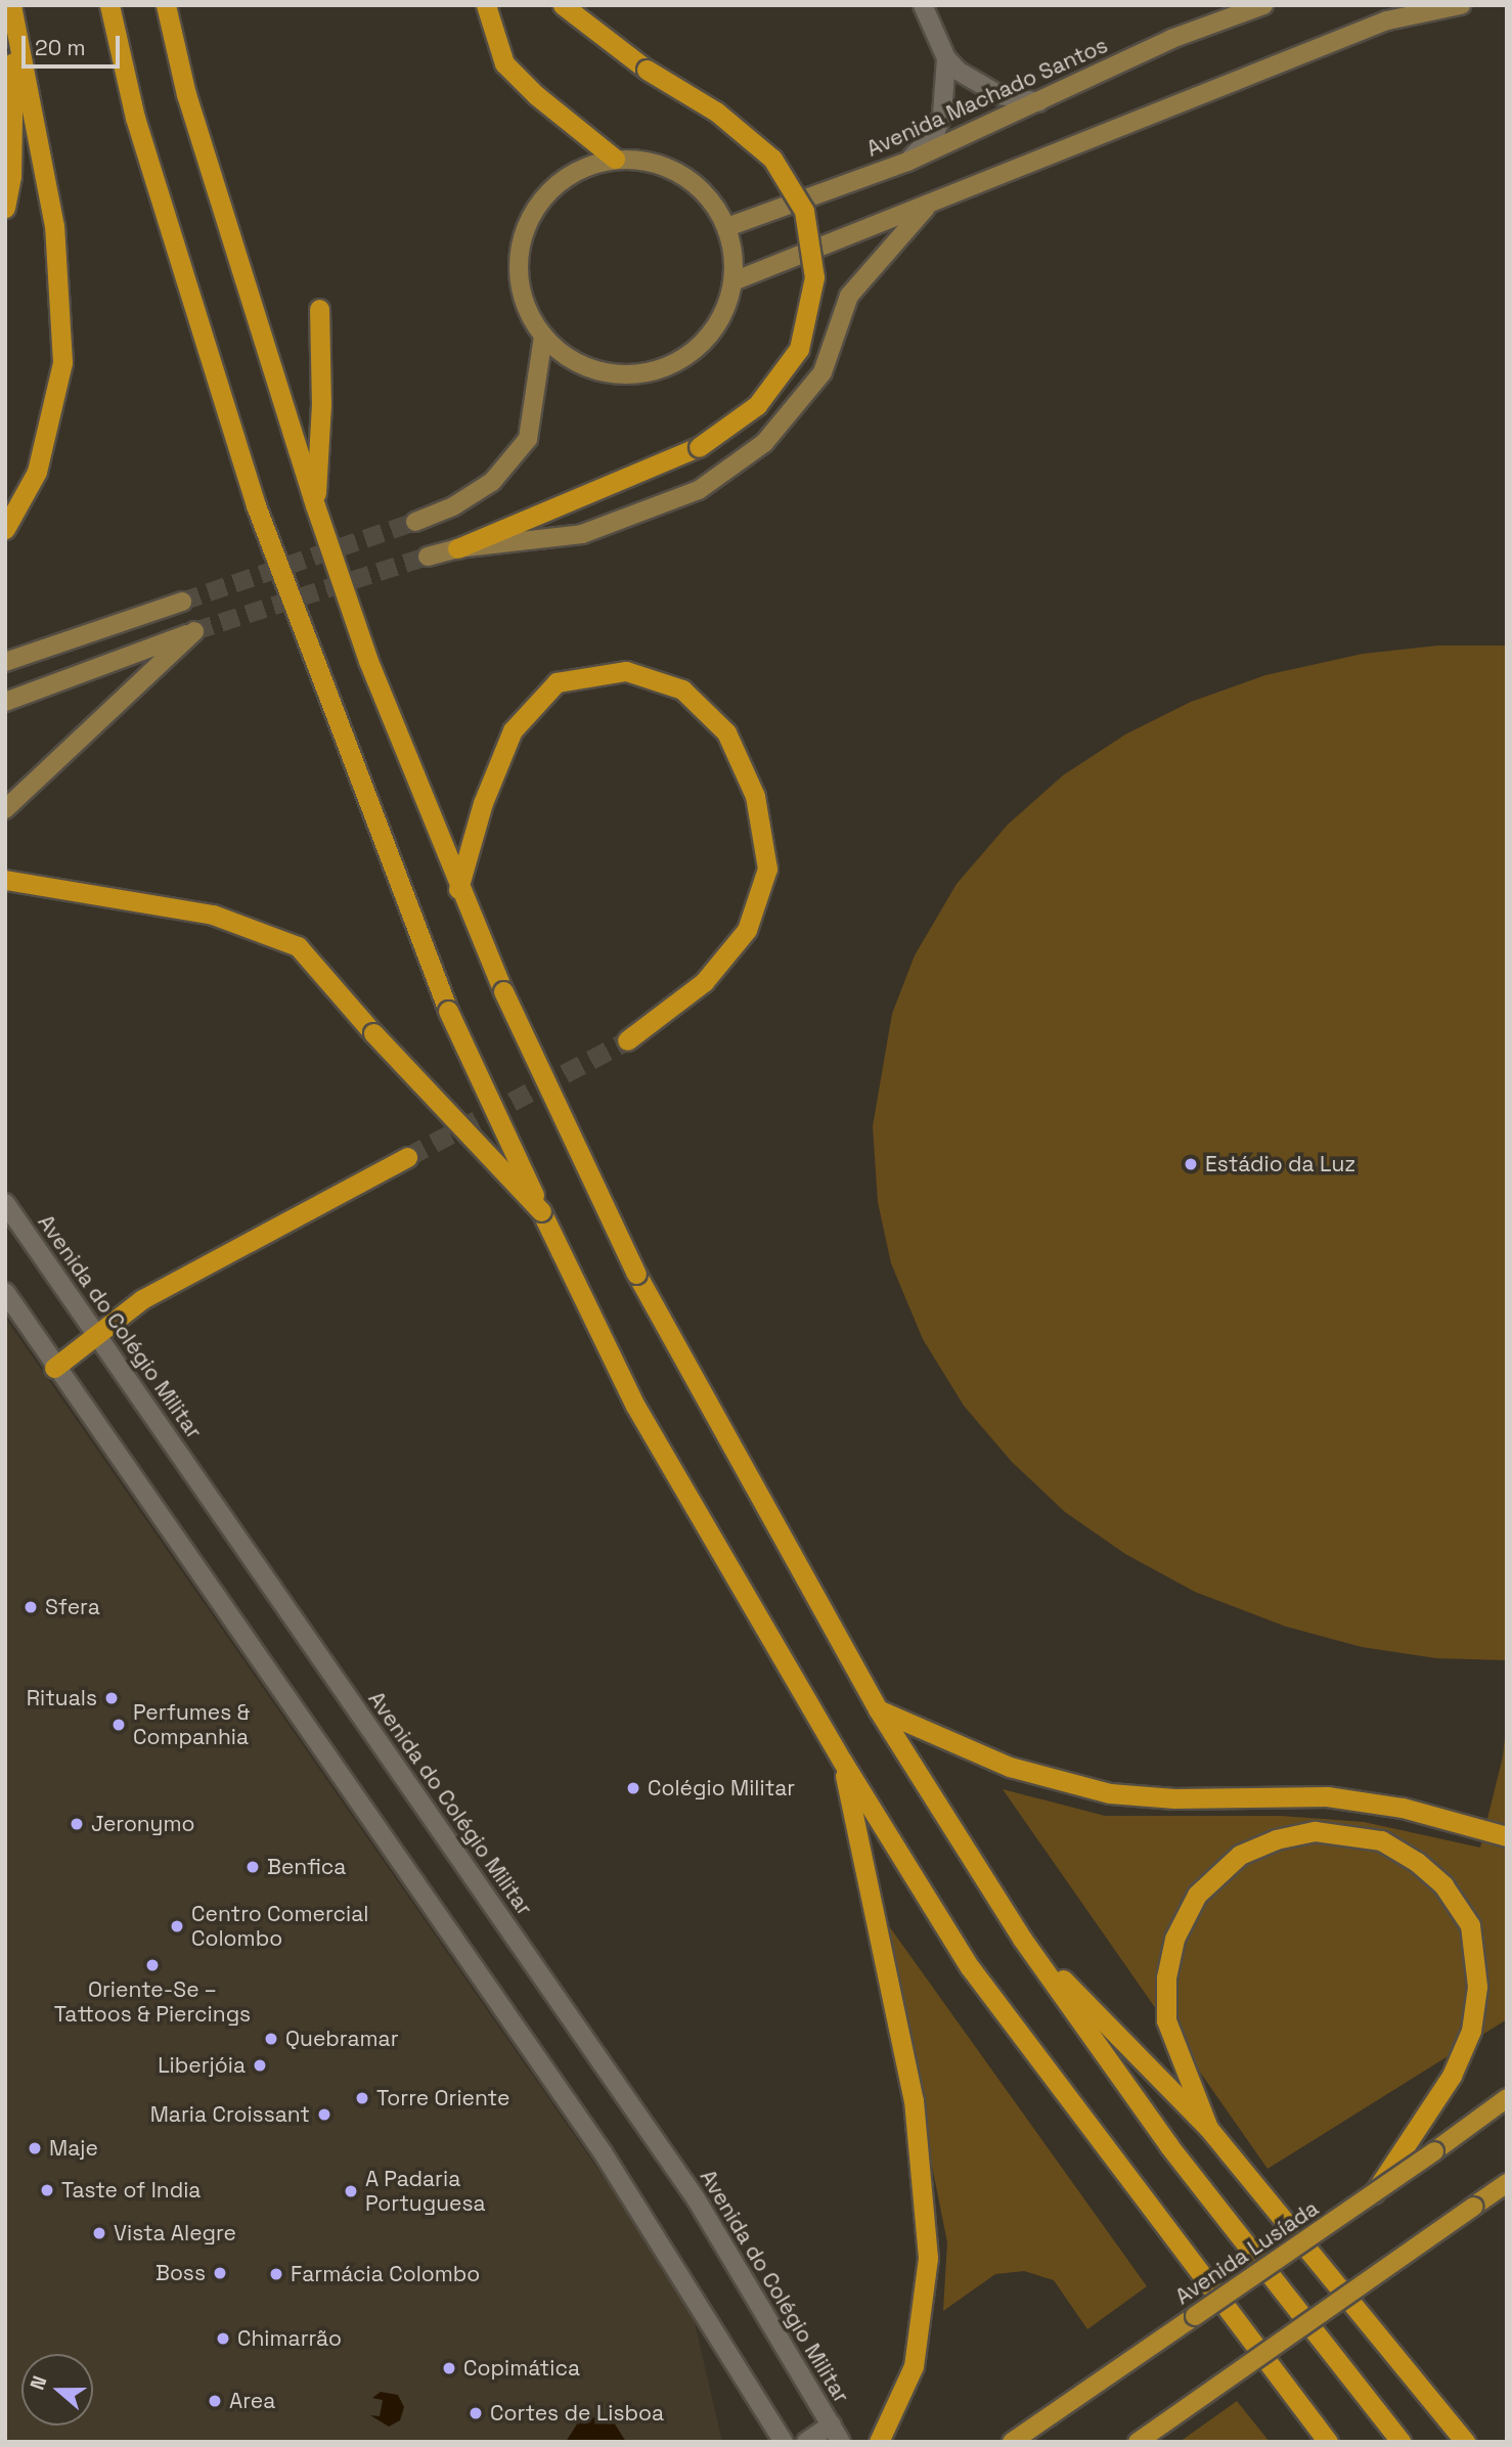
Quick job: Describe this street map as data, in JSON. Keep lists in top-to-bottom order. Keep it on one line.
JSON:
{"streets":{"main road":["Avenida Machado Santos","Avenida Lusíada"],"street":["Avenida do Colégio Militar"]},"places":["Estádio da Luz","Sfera","Rituals","Perfumes & Companhia","Colégio Militar","Jeronymo","Benfica","Centro Comercial Colombo","Oriente-Se – Tattoos & Piercings","Quebramar","Liberjóia","Torre Oriente","Maria Croissant","Maje","Taste of India","A Padaria Portuguesa","Vista Alegre","Boss","Farmácia Colombo","Chimarrão","Copimática","Area","Cortes de Lisboa"],"scale_bar":"20 m","north":"left"}
